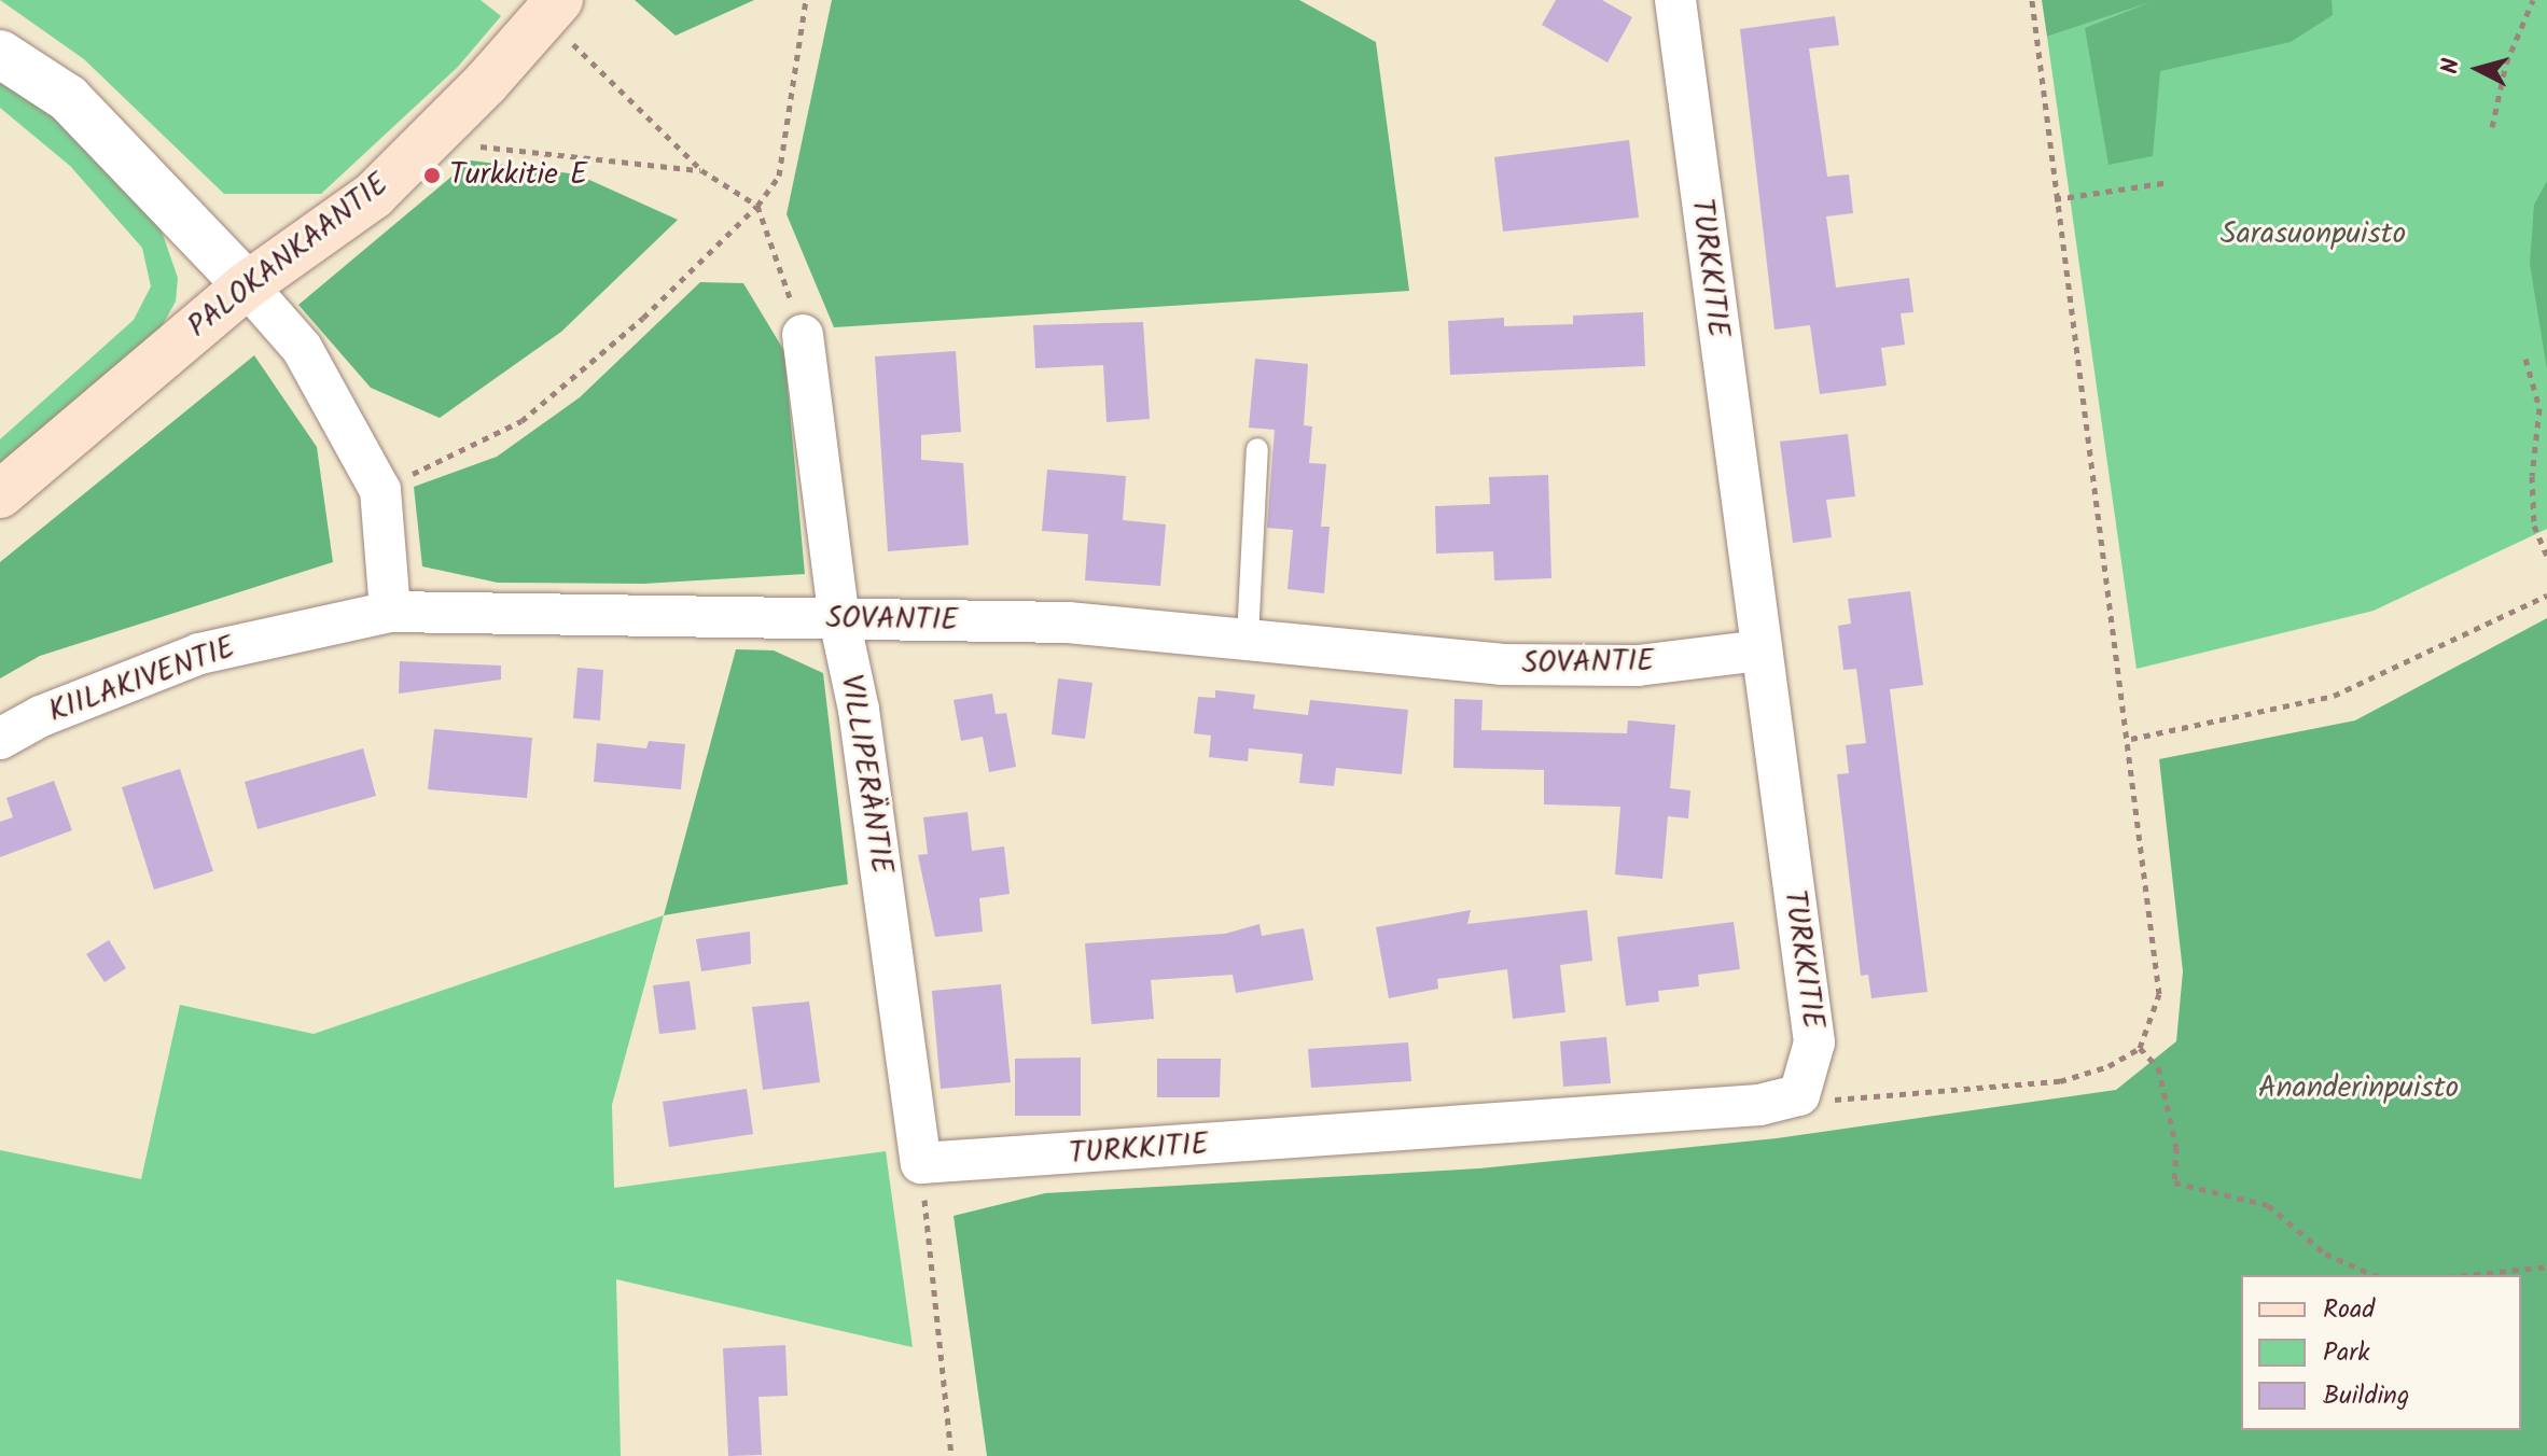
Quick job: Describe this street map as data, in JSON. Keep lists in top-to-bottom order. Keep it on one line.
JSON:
{"streets":{"main road":["PALOKANKAANTIE"],"street":["TURKKITIE","SOVANTIE","KIILAKIVENTIE","VILLIPERÄNTIE"]},"crossings":[["TURKKITIE","SOVANTIE"],["TURKKITIE","VILLIPERÄNTIE"],["SOVANTIE","KIILAKIVENTIE"],["SOVANTIE","VILLIPERÄNTIE"]],"parks":["Sarasuonpuisto","Ananderinpuisto"],"places":["Turkkitie E"],"legend":["Road","Park","Building"],"north":"left"}
